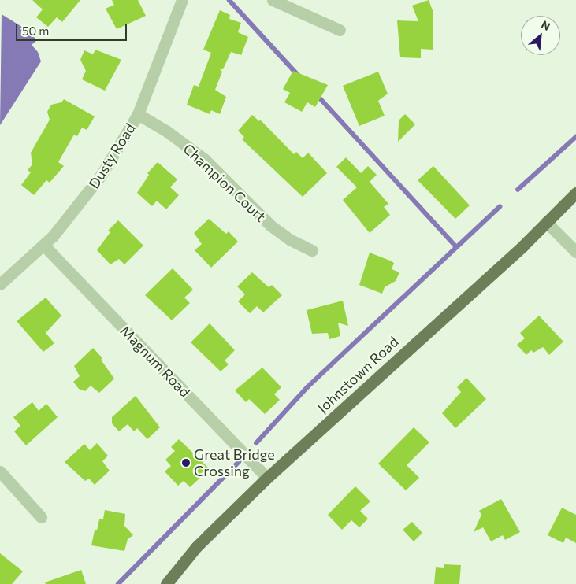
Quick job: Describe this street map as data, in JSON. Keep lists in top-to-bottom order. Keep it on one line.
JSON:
{"streets":{"main road":["Johnstown Road"],"street":["Dusty Road","Champion Court","Magnum Road"]},"crossings":[["Dusty Road","Champion Court"],["Dusty Road","Magnum Road"],["Magnum Road","Johnstown Road"]],"places":["Great Bridge Crossing"],"scale_bar":"50 m","north":"top right"}
